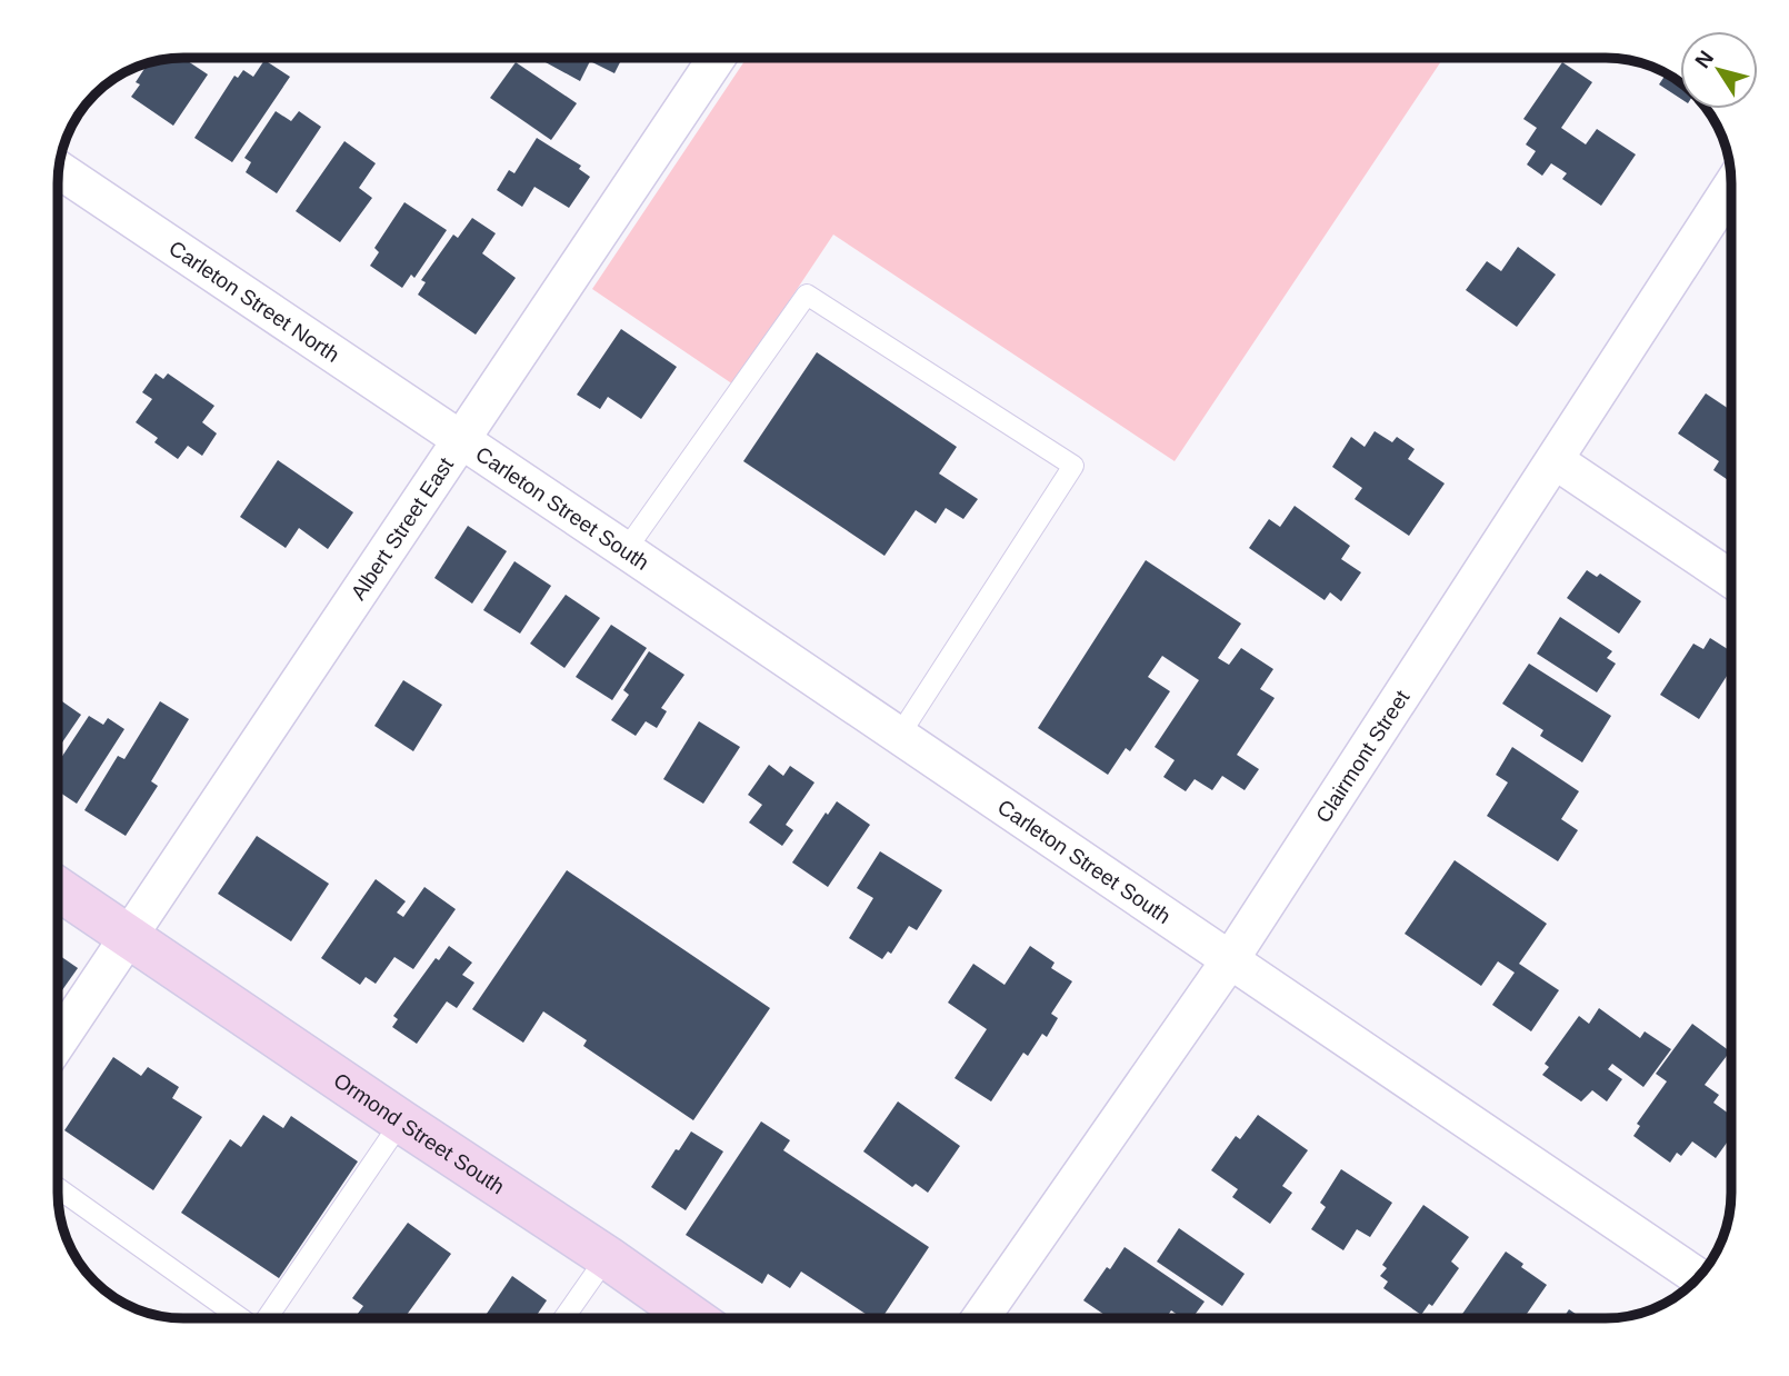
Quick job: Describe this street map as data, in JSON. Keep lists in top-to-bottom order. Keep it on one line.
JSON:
{"streets":{"main road":["Ormond Street South"],"street":["Carleton Street North","Carleton Street South","Albert Street East","Clairmont Street"]},"crossings":[["Carleton Street North","Carleton Street South"],["Carleton Street North","Albert Street East"],["Carleton Street South","Albert Street East"],["Carleton Street South","Clairmont Street"],["Albert Street East","Ormond Street South"]],"north":"top left"}
